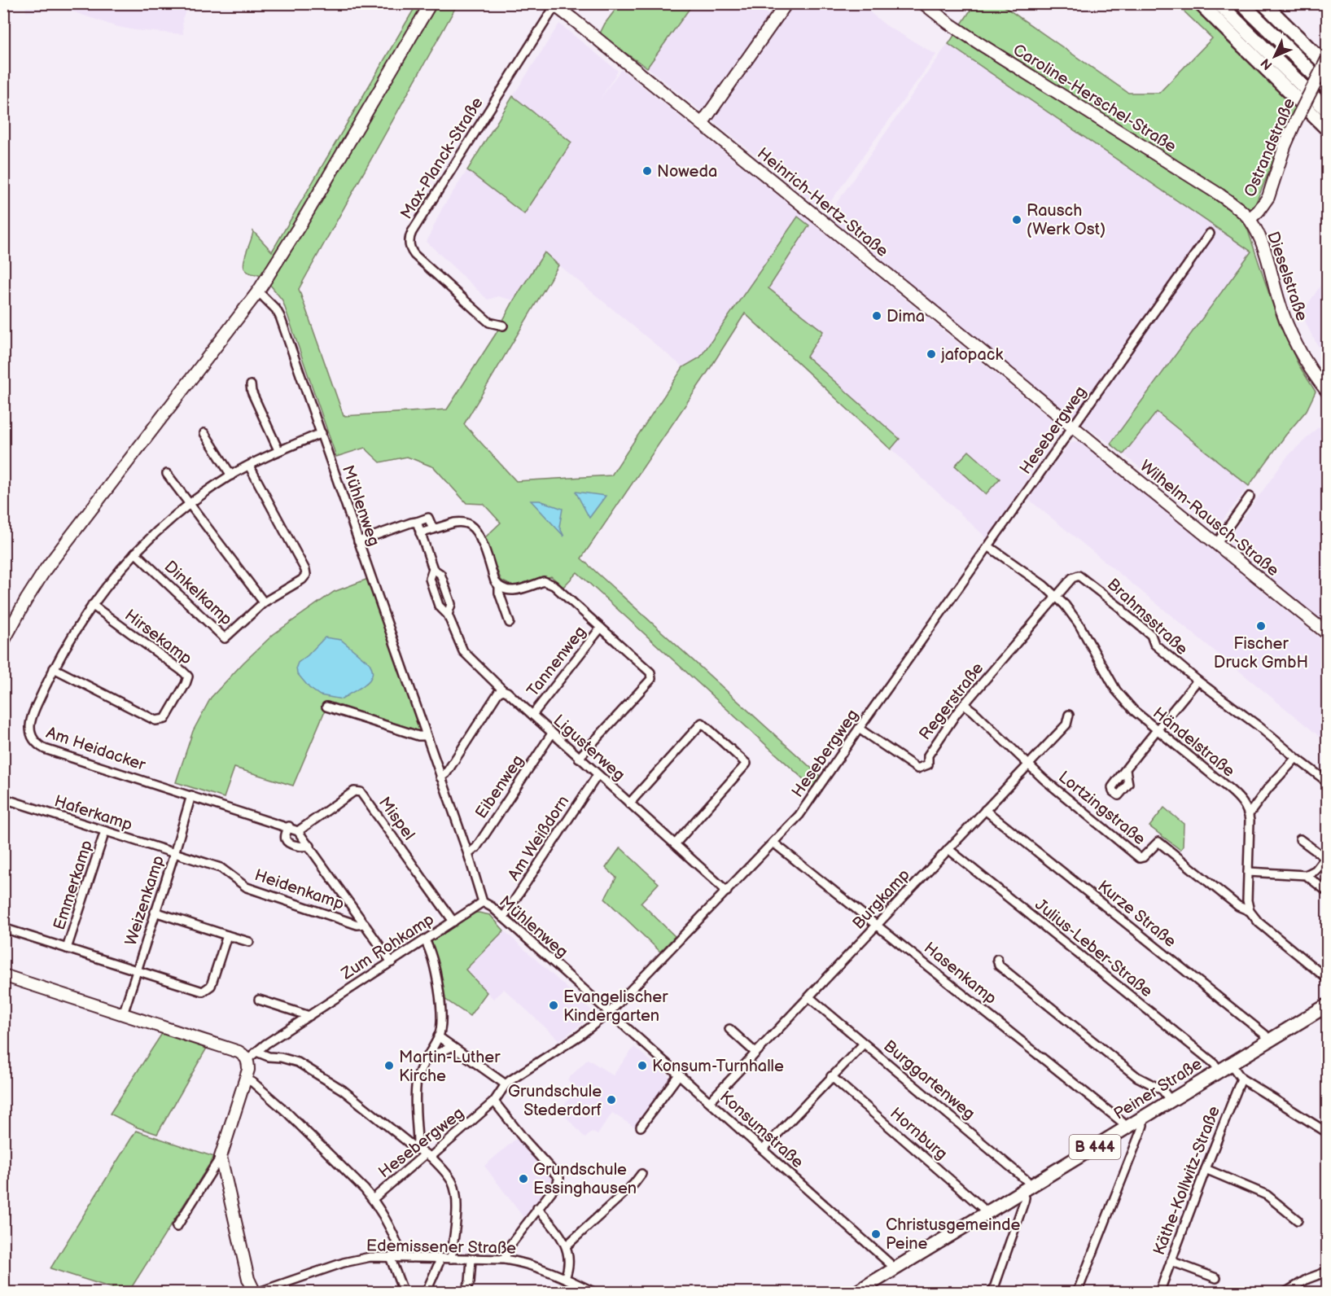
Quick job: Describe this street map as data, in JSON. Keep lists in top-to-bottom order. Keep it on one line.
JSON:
{"streets":{"main road":["Peiner Straße","B 444"],"street":["Caroline-Herschel-Straße","Ostrandstraße","Max-Planck-Straße","Heinrich-Hertz-Straße","Dieselstraße","Hesebergweg","Mühlenweg","Wilhelm-Rausch-Straße","Dinkelkamp","Brahmsstraße","Hirsekamp","Tannenweg","Regerstraße","Händelstraße","Ligusterweg","Am Heidacker","Eibenweg","Lortzingstraße","Haferkamp","Mispel","Am Weißdorn","Emmerkamp","Heidenkamp","Burgkamp","Weizenkamp","Kurze Straße","Zum Rohkamp","Julius-Leber-Straße","Hasenkamp","Burggartenweg","Konsumstraße","Hornburg","Käthe-Kollwitz-Straße","Edemissener Straße"]},"crossings":[["Caroline-Herschel-Straße","Ostrandstraße"],["Caroline-Herschel-Straße","Dieselstraße"],["Ostrandstraße","Dieselstraße"],["Max-Planck-Straße","Heinrich-Hertz-Straße"],["Heinrich-Hertz-Straße","Hesebergweg"],["Heinrich-Hertz-Straße","Wilhelm-Rausch-Straße"],["Hesebergweg","Mühlenweg"],["Hesebergweg","Wilhelm-Rausch-Straße"],["Hesebergweg","Regerstraße"],["Hesebergweg","Händelstraße"],["Hesebergweg","Ligusterweg"],["Hesebergweg","Hasenkamp"],["Hesebergweg","Konsumstraße"],["Mühlenweg","Am Heidacker"],["Mühlenweg","Eibenweg"],["Mühlenweg","Am Weißdorn"],["Mühlenweg","Zum Rohkamp"],["Mühlenweg","Konsumstraße"],["Dinkelkamp","Am Heidacker"],["Brahmsstraße","Regerstraße"],["Brahmsstraße","Händelstraße"],["Hirsekamp","Am Heidacker"],["Tannenweg","Ligusterweg"],["Regerstraße","Händelstraße"],["Regerstraße","Lortzingstraße"],["Ligusterweg","Eibenweg"],["Ligusterweg","Am Weißdorn"],["Am Heidacker","Mispel"],["Am Heidacker","Heidenkamp"],["Am Heidacker","Weizenkamp"],["Am Heidacker","Zum Rohkamp"],["Lortzingstraße","Burgkamp"],["Haferkamp","Emmerkamp"],["Haferkamp","Heidenkamp"],["Haferkamp","Weizenkamp"],["Mispel","Zum Rohkamp"],["Heidenkamp","Weizenkamp"],["Burgkamp","Kurze Straße"],["Burgkamp","Julius-Leber-Straße"],["Burgkamp","Hasenkamp"],["Burgkamp","Burggartenweg"],["Burgkamp","Konsumstraße"],["Kurze Straße","Peiner Straße"],["Julius-Leber-Straße","Peiner Straße"],["Hasenkamp","Peiner Straße"],["Burggartenweg","Peiner Straße"],["Peiner Straße","Konsumstraße"],["Peiner Straße","Hornburg"]],"places":["Noweda","Rausch (Werk Ost)","Dima","jafopack","Fischer Druck GmbH","Evangelischer Kindergarten","Martin-Luther Kirche","Konsum-Turnhalle","Grundschule Stederdorf","Grundschule Essinghausen","Christusgemeinde Peine"],"north":"bottom left"}
